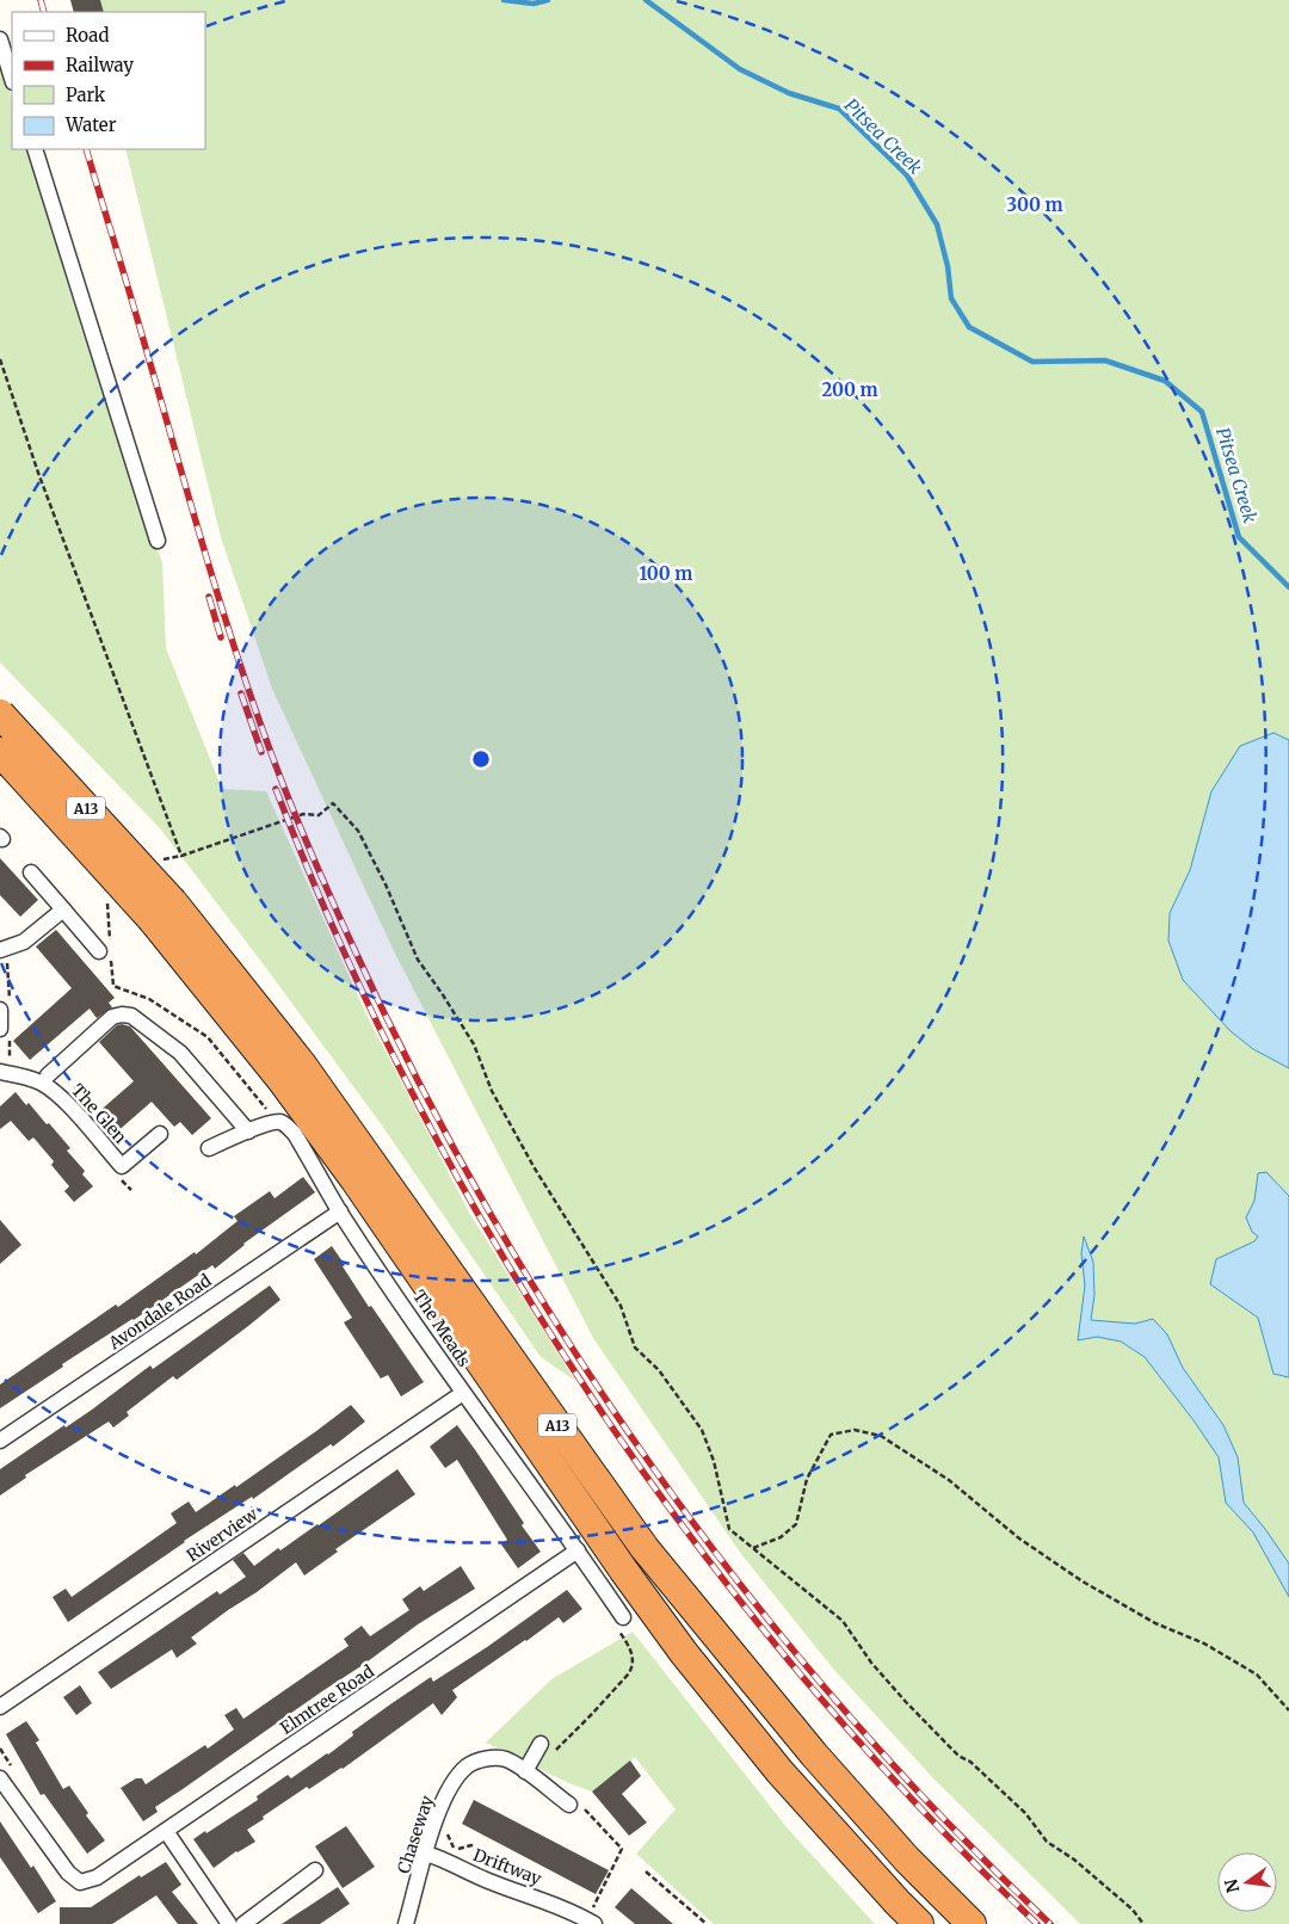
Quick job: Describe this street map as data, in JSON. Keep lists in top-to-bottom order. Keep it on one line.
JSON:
{"streets":{"highway":["A13"],"street":["The Glen","Avondale Road","The Meads","Riverview","Elmtree Road","Chaseway","Driftway"]},"crossings":[["Avondale Road","The Meads"],["The Meads","Riverview"],["The Meads","Elmtree Road"],["Chaseway","Driftway"]],"water":["Pitsea Creek"],"legend":["Road","Railway","Park","Water"],"north":"left","rings":["300 m","200 m","100 m"]}
